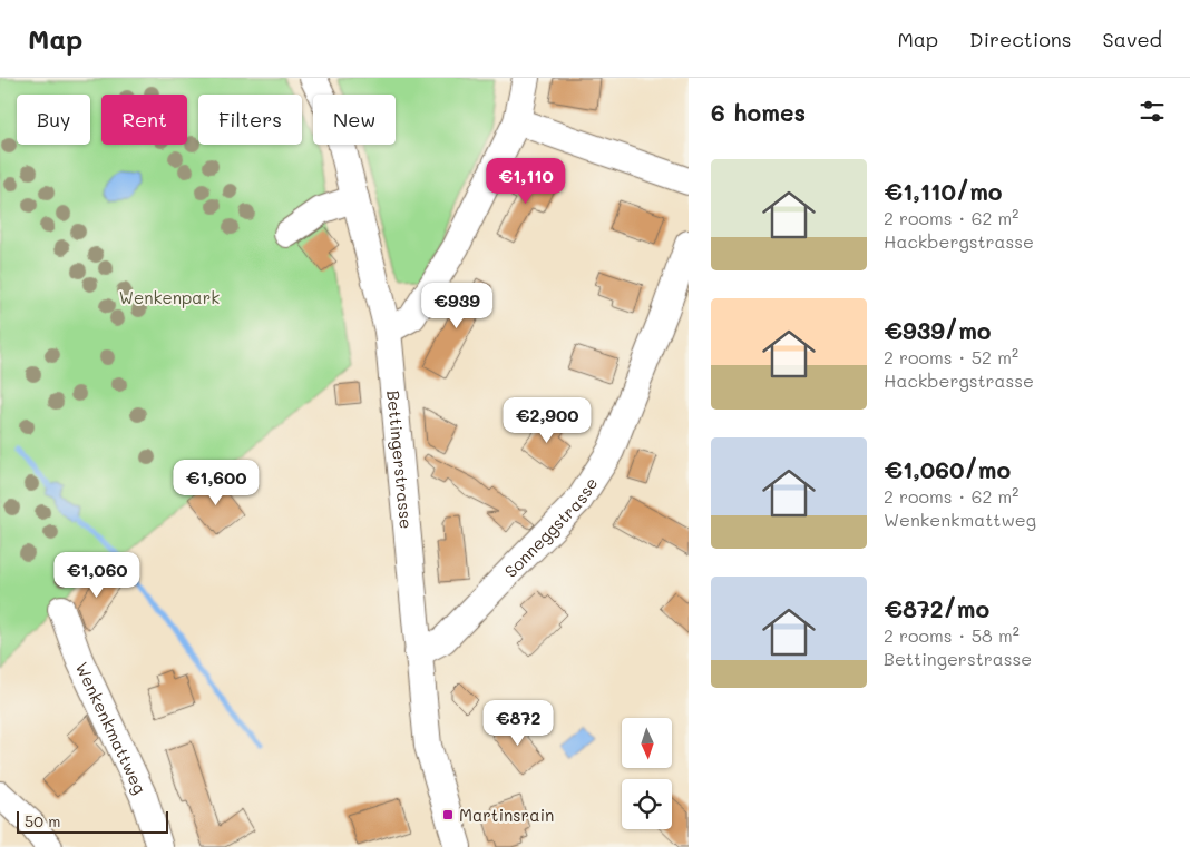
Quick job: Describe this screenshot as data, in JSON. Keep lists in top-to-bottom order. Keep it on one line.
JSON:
{"streets":{"street":["Bettingerstrasse","Sonneggstrasse","Wenkenkmattweg"]},"crossings":[["Bettingerstrasse","Sonneggstrasse"]],"parks":["Wenkenpark"],"places":{"transit":["Martinsrain"]},"scale_bar":"50 m","north":"bottom","page":{"header":"Map","nav":["Map","Directions","Saved"],"heading":"6 homes","chip":["Buy","Rent","Filters","New"],"list":[{"name":"€1,110/mo","note":"2 rooms · 62 m² · Hackbergstrasse"},{"name":"€939/mo","note":"2 rooms · 52 m² · Hackbergstrasse"},{"name":"€1,060/mo","note":"2 rooms · 62 m² · Wenkenkmattweg"},{"name":"€872/mo","note":"2 rooms · 58 m² · Bettingerstrasse"}],"price":["€1,110","€939","€2,900","€1,600","€1,060","€872"],"scale":"50 m"}}
